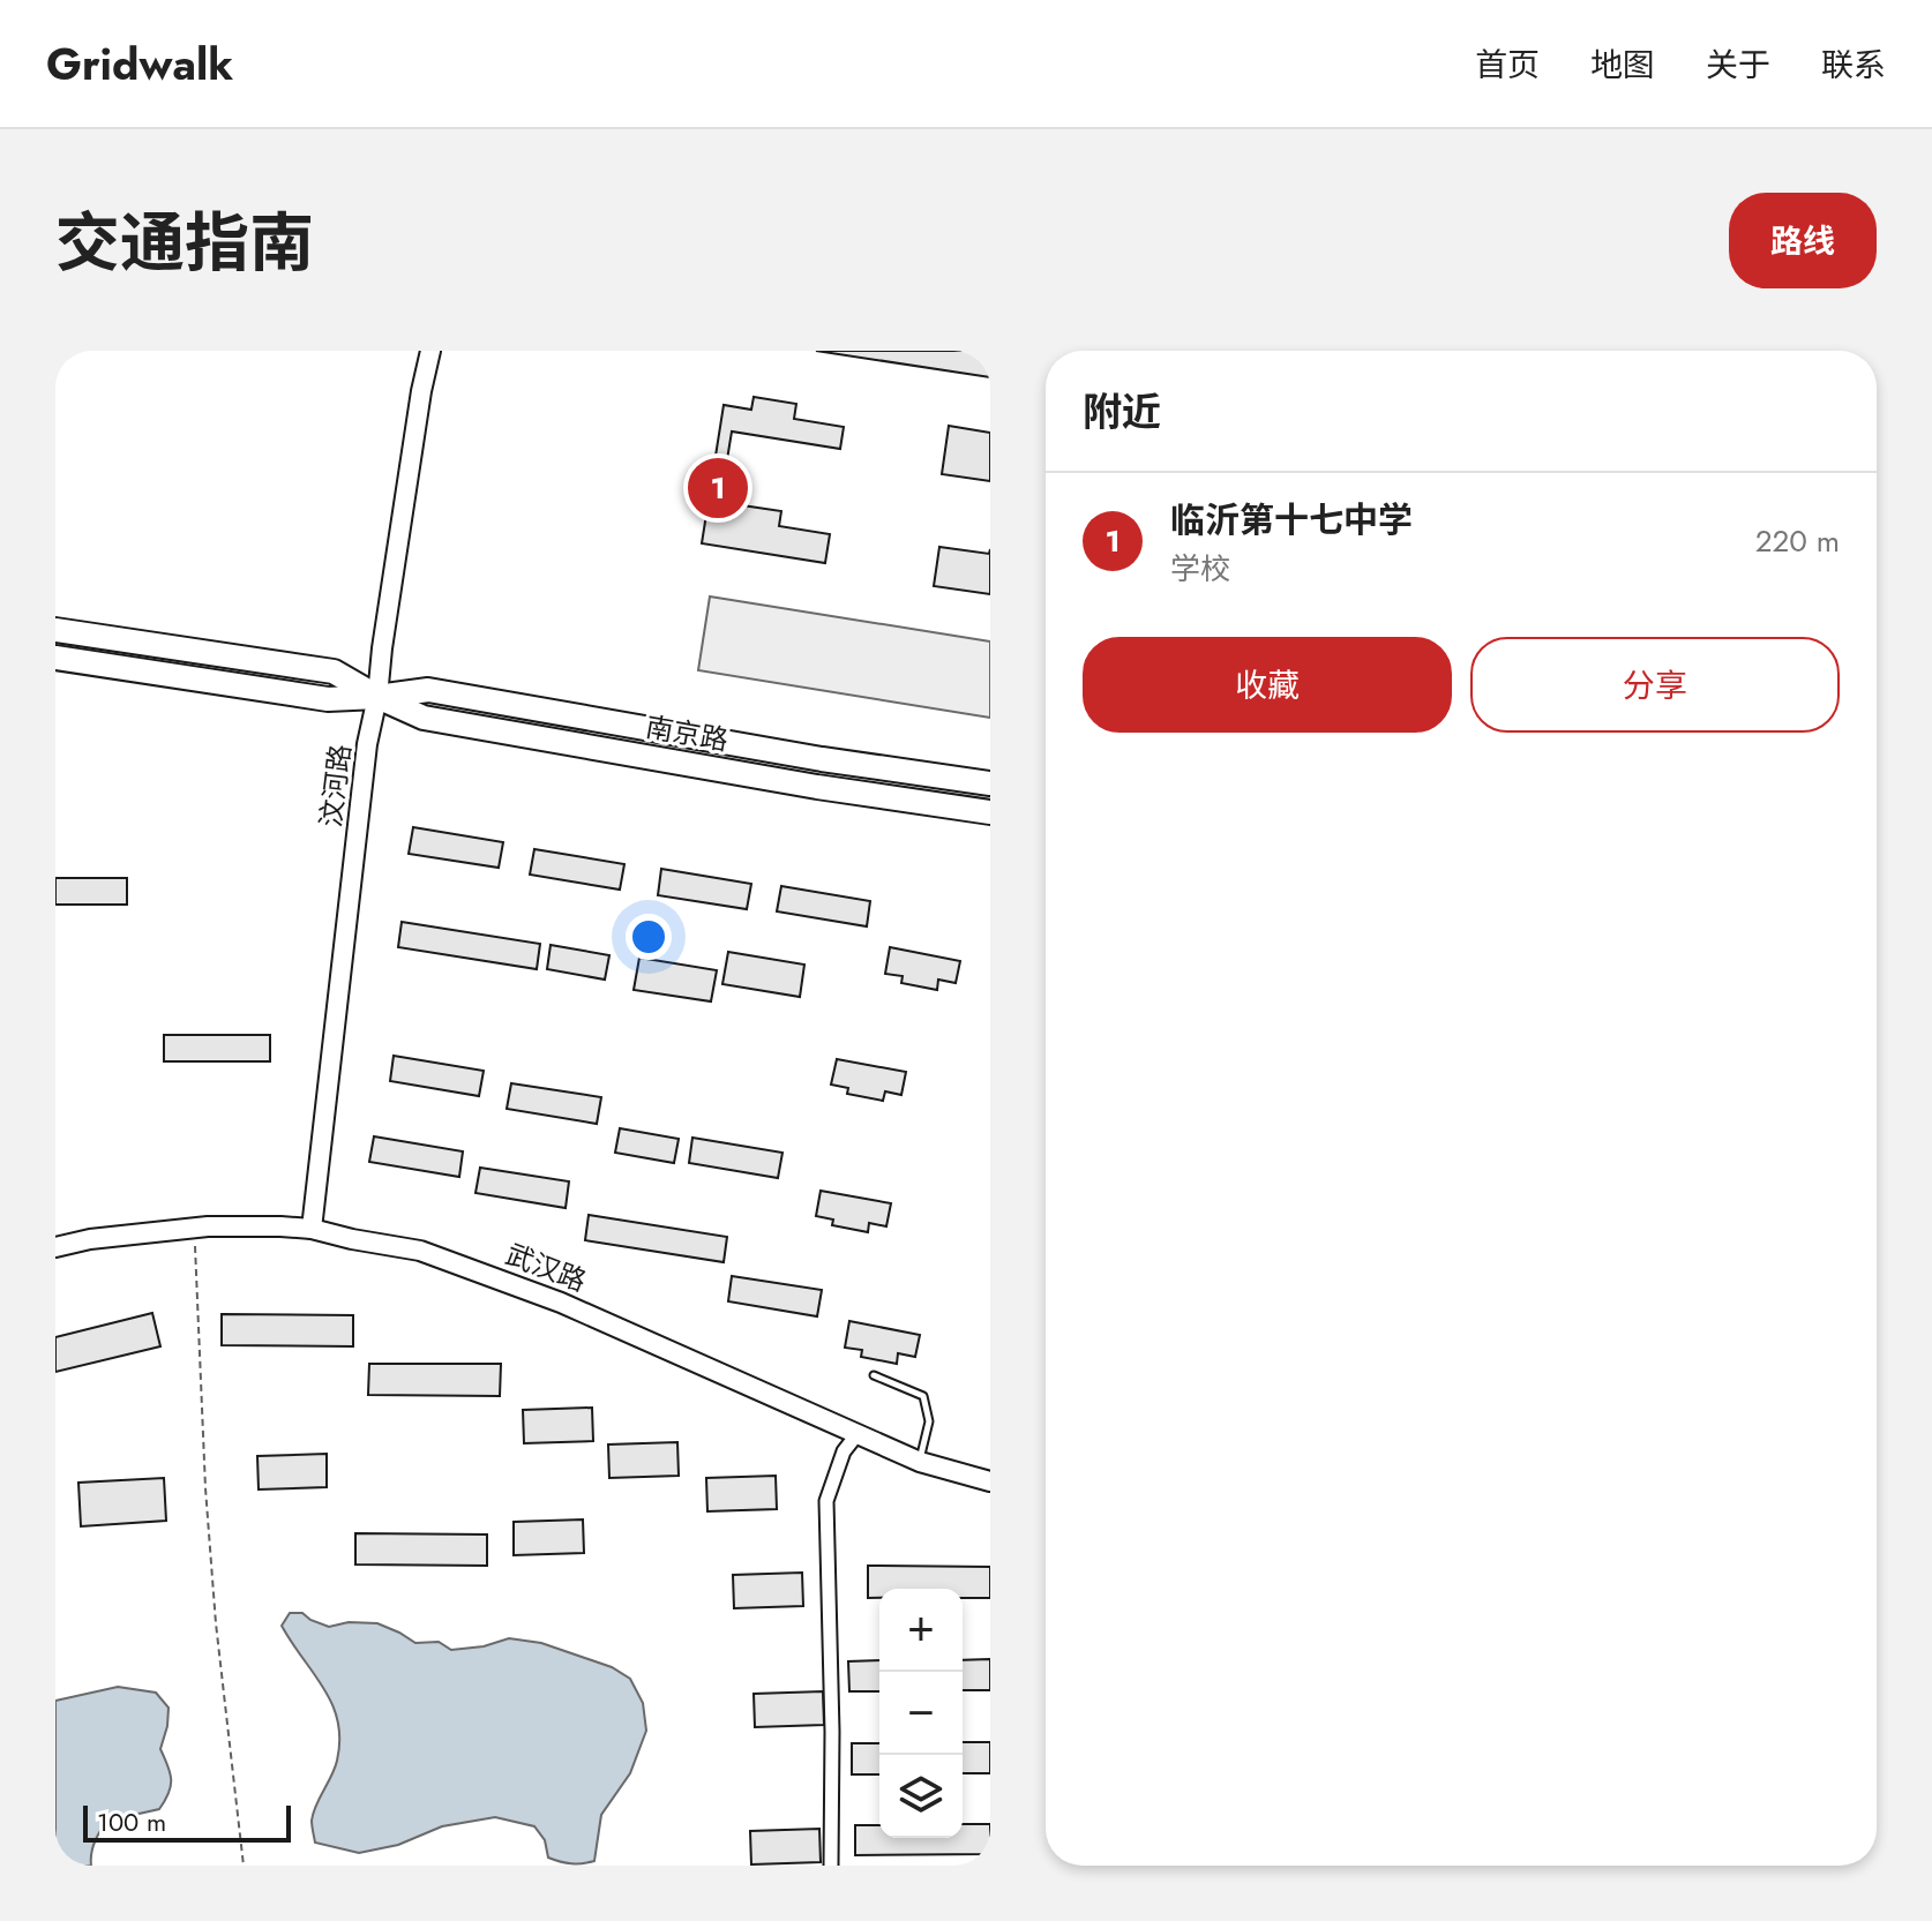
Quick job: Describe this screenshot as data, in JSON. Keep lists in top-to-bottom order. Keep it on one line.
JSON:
{"streets":{"highway":["南京路"],"street":["汶河路","武汉路"]},"crossings":[["南京路","汶河路"],["汶河路","武汉路"]],"scale_bar":"100 m","page":{"header":"Gridwalk","nav":["首页","地图","关于","联系"],"title":"交通指南","buttons":["路线",["收藏","分享"]],"heading":"附近","pins":"1","list":[{"mark":"1","name":"临沂第十七中学","note":"学校","value":"220 m"}],"map_buttons":["+","−"],"scale":"100 m"}}
